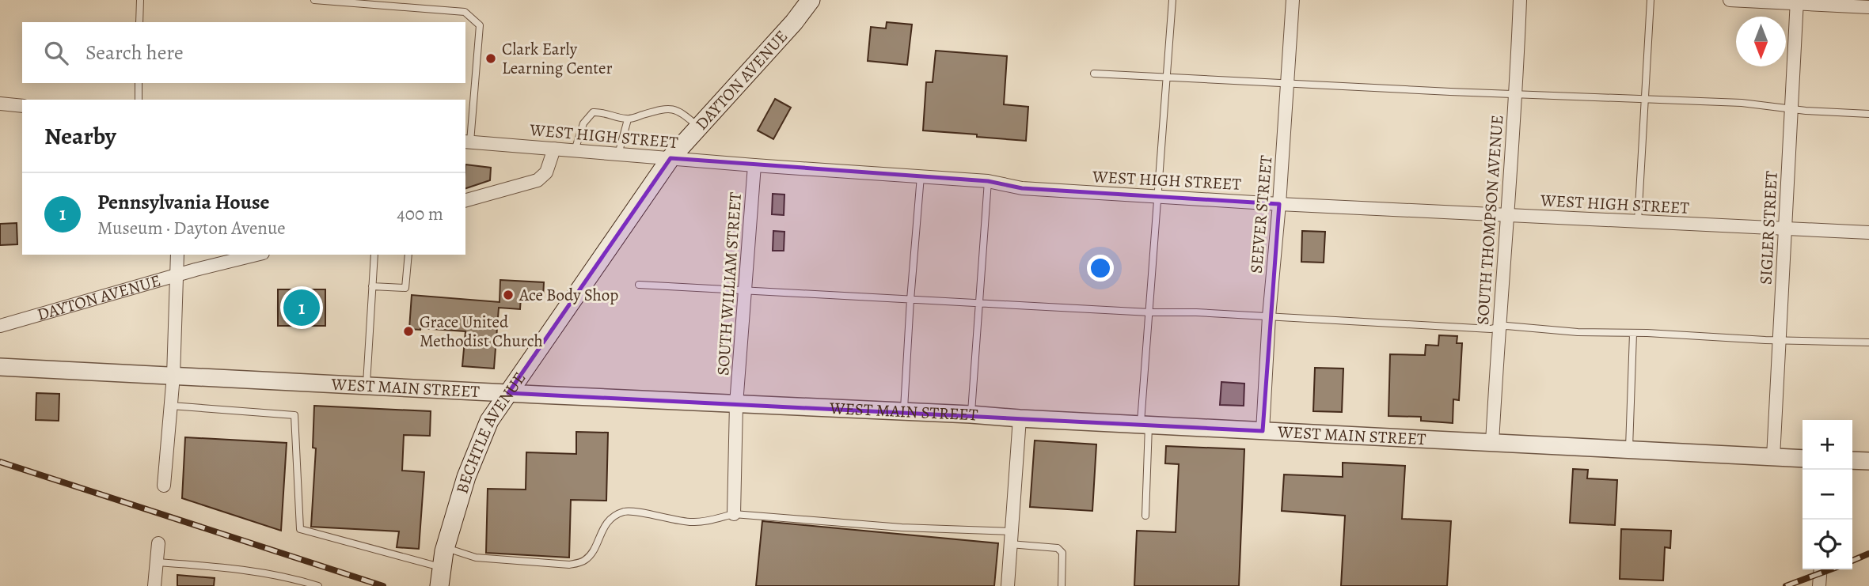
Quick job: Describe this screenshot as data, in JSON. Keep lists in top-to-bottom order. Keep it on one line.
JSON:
{"streets":{"main road":["DAYTON AVENUE","BECHTLE AVENUE"],"street":["WEST HIGH STREET","SEEVER STREET","SOUTH THOMPSON AVENUE","SIGLER STREET","SOUTH WILLIAM STREET","WEST MAIN STREET"]},"crossings":[["DAYTON AVENUE","WEST HIGH STREET"],["DAYTON AVENUE","BECHTLE AVENUE"],["WEST HIGH STREET","SEEVER STREET"],["WEST HIGH STREET","SOUTH THOMPSON AVENUE"],["WEST HIGH STREET","SIGLER STREET"],["WEST HIGH STREET","SOUTH WILLIAM STREET"],["WEST HIGH STREET","BECHTLE AVENUE"],["SEEVER STREET","WEST MAIN STREET"],["SOUTH THOMPSON AVENUE","WEST MAIN STREET"],["SIGLER STREET","WEST MAIN STREET"],["SOUTH WILLIAM STREET","WEST MAIN STREET"],["WEST MAIN STREET","BECHTLE AVENUE"]],"places":["Clark Early Learning Center","Ace Body Shop","Grace United Methodist Church"],"north":"bottom","page":{"search":"Search here","heading":"Nearby","list":[{"mark":"1","name":"Pennsylvania House","note":"Museum · Dayton Avenue","value":"400 m"}],"pins":"1","map_buttons":["+","−"]}}
